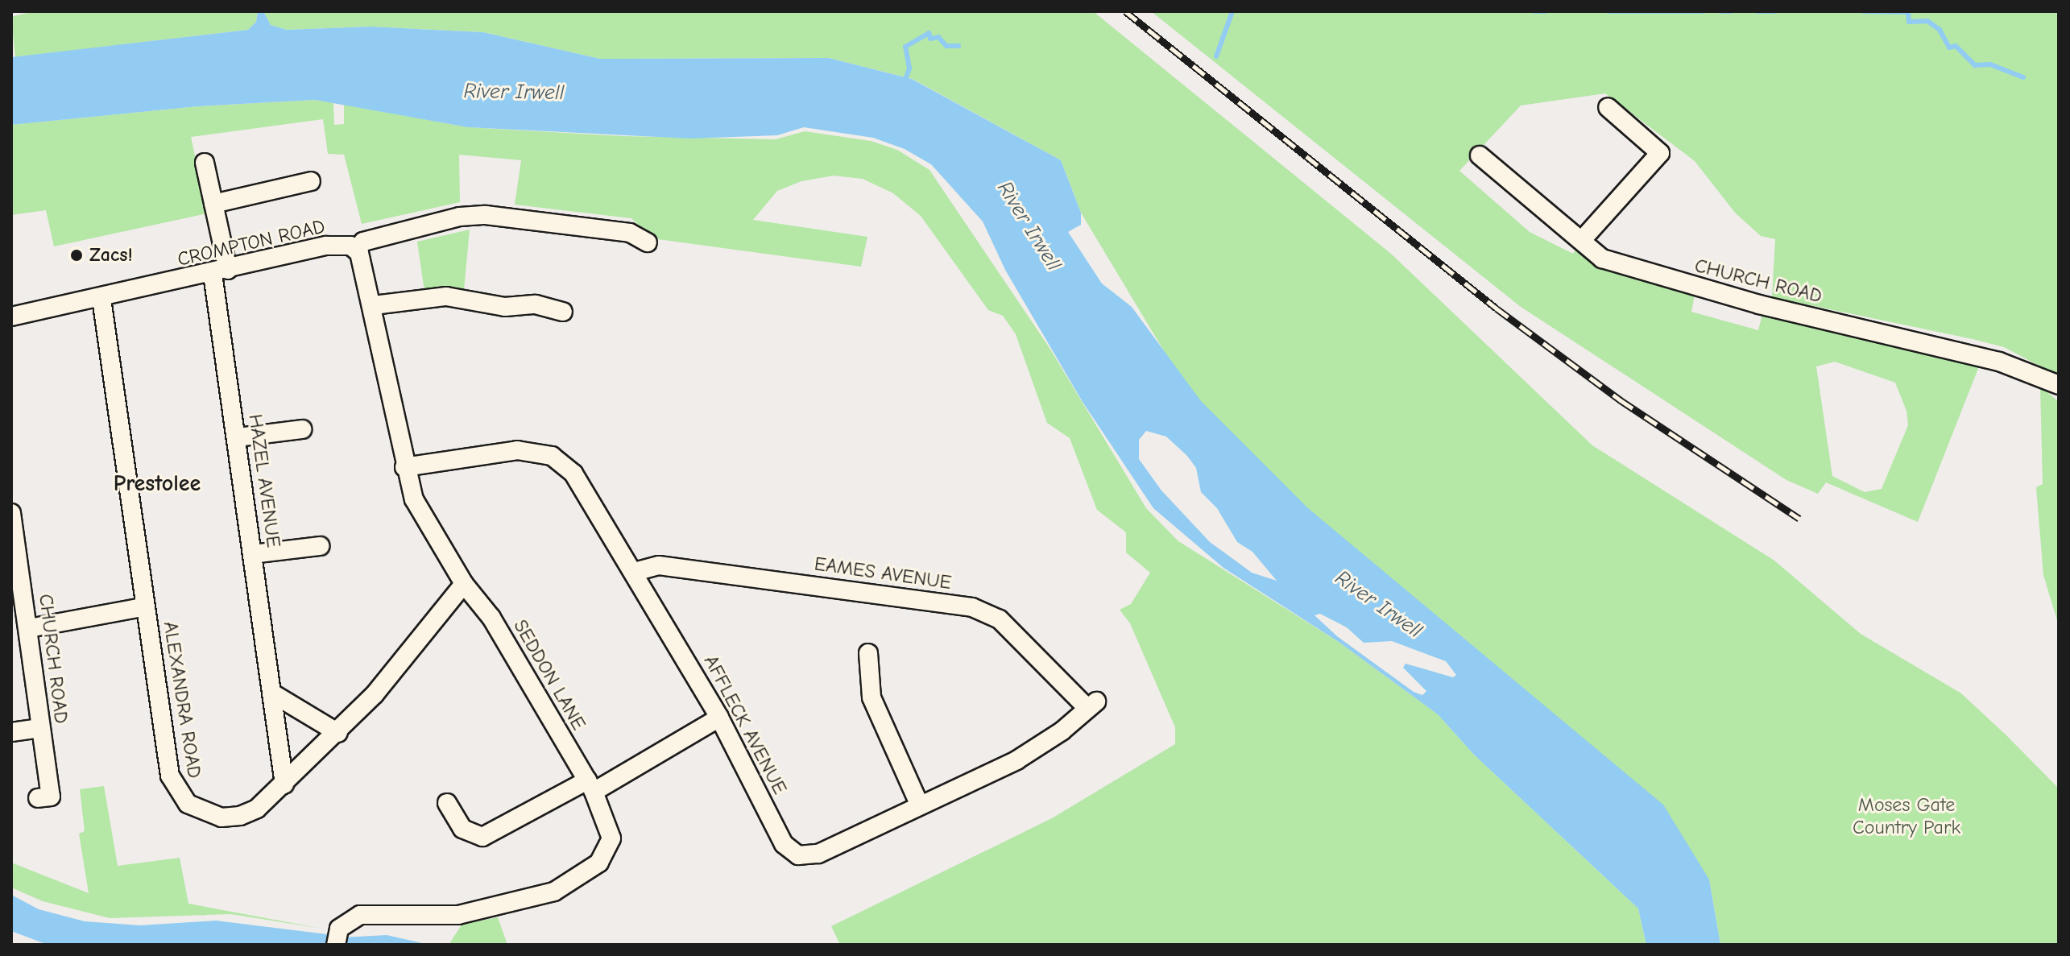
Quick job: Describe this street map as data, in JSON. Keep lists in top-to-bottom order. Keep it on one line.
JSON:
{"streets":{"street":["CROMPTON ROAD","CHURCH ROAD","HAZEL AVENUE","EAMES AVENUE","SEDDON LANE","ALEXANDRA ROAD","AFFLECK AVENUE"]},"crossings":[["CROMPTON ROAD","HAZEL AVENUE"],["CROMPTON ROAD","SEDDON LANE"],["CROMPTON ROAD","ALEXANDRA ROAD"],["HAZEL AVENUE","ALEXANDRA ROAD"],["EAMES AVENUE","AFFLECK AVENUE"],["SEDDON LANE","ALEXANDRA ROAD"],["SEDDON LANE","AFFLECK AVENUE"]],"districts":["Prestolee"],"water":["River Irwell"],"parks":["Moses Gate Country Park"],"places":["Zacs!"]}
